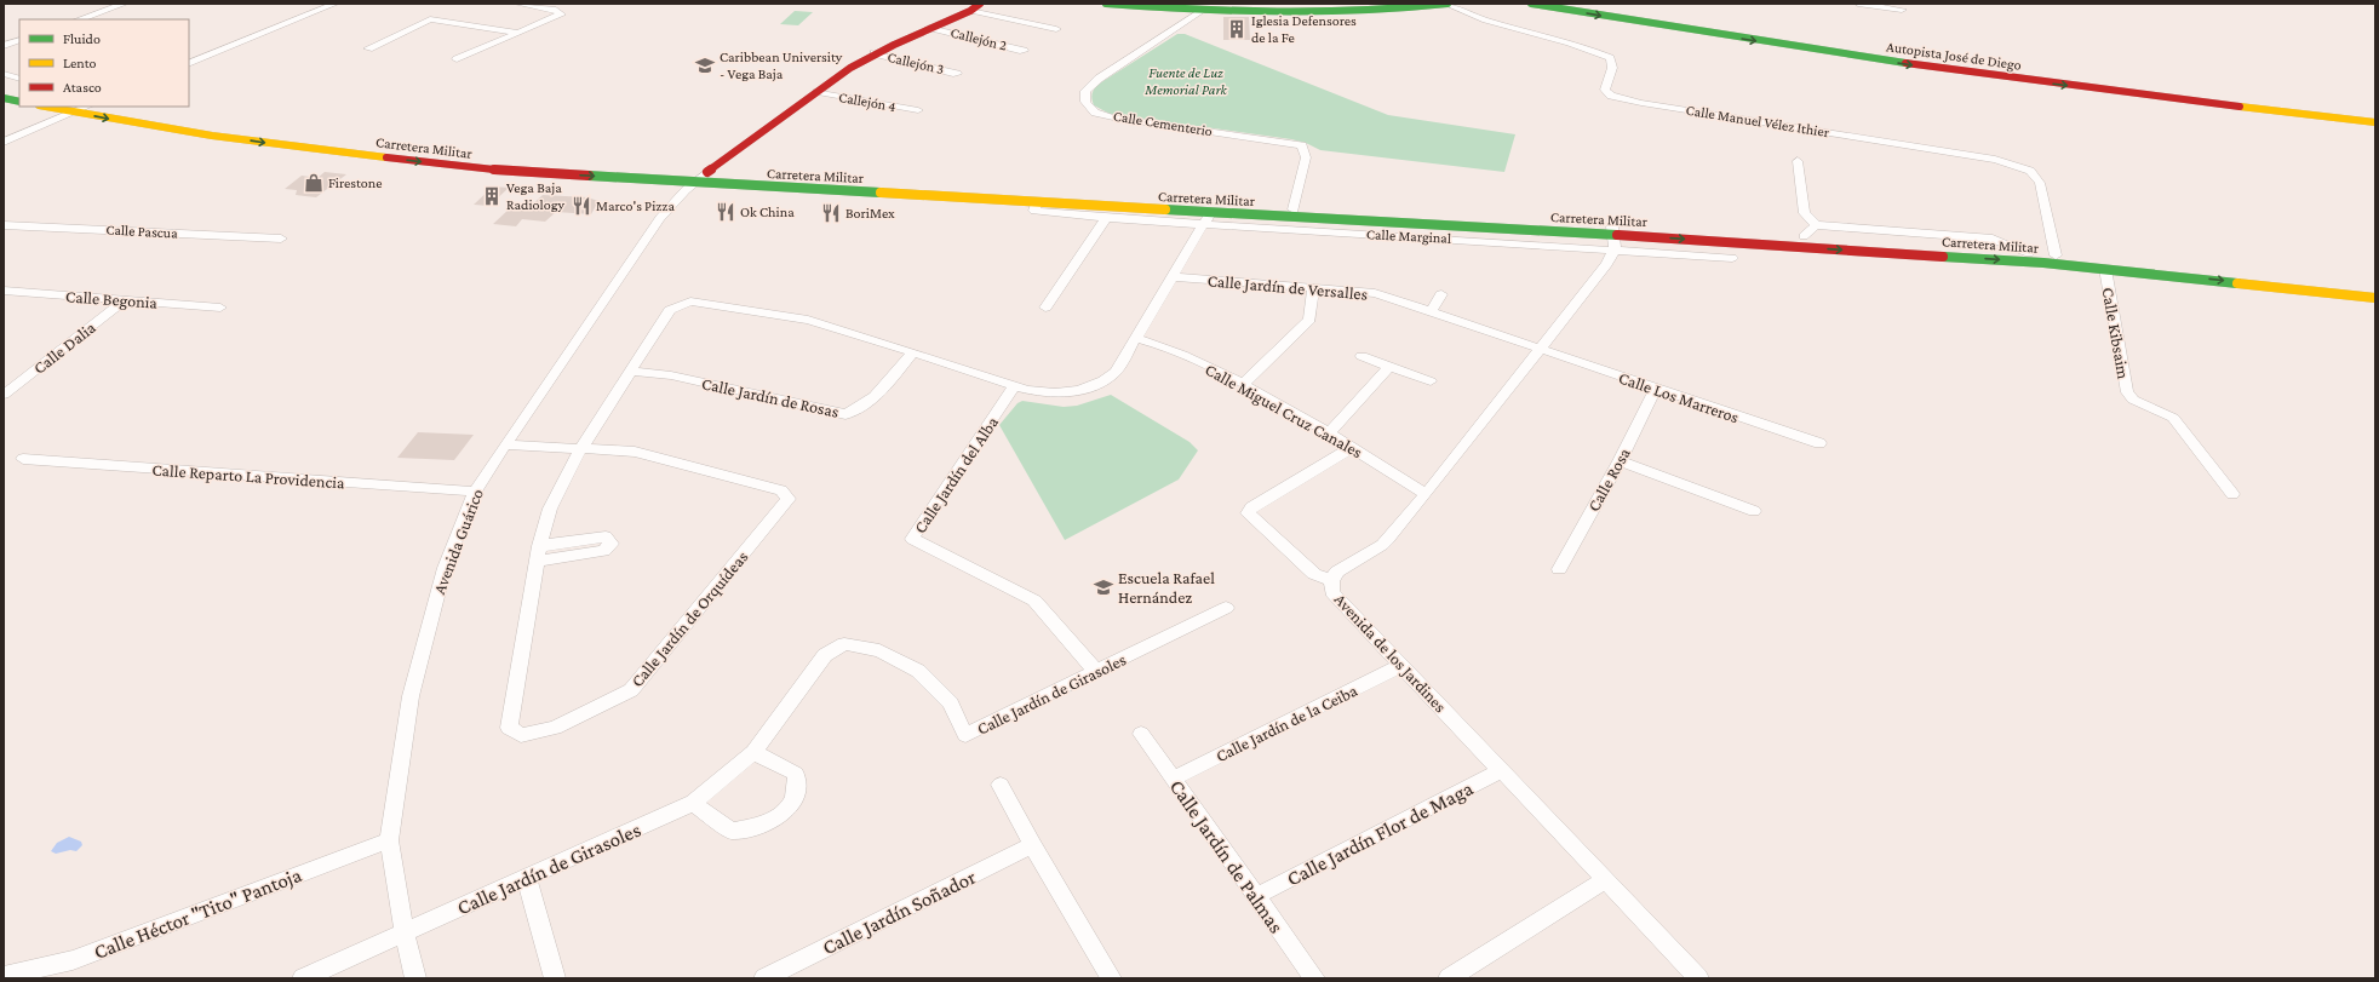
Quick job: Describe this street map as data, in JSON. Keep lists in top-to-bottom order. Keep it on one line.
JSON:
{"streets":{"main road":["Autopista José de Diego","Carretera Militar"],"street":["Callejón 2","Callejón 3","Callejón 4","Calle Manuel Vélez Ithier","Calle Cementerio","Calle Pascua","Calle Marginal","Calle Jardín de Versalles","Calle Begonia","Calle Kibsaim","Calle Dalia","Calle Jardín de Rosas","Calle Los Marreros","Calle Miguel Cruz Canales","Calle Jardín del Alba","Calle Reparto La Providencia","Calle Rosa","Avenida Guárico","Calle Jardín de Orquídeas","Avenida de los Jardines","Calle Jardín de Girasoles","Calle Jardín de la Ceiba","Calle Jardín Flor de Maga","Calle Jardín de Palmas","Calle Jardín Soñador","Calle Héctor \"Tito\" Pantoja"]},"crossings":[["Calle Manuel Vélez Ithier","Carretera Militar"],["Calle Cementerio","Carretera Militar"],["Carretera Militar","Calle Marginal"],["Carretera Militar","Calle Kibsaim"],["Carretera Militar","Avenida Guárico"],["Carretera Militar","Calle Jardín de Orquídeas"],["Carretera Militar","Avenida de los Jardines"],["Calle Marginal","Calle Jardín de Orquídeas"],["Calle Marginal","Avenida de los Jardines"],["Calle Jardín de Versalles","Calle Los Marreros"],["Calle Jardín de Versalles","Calle Jardín de Orquídeas"],["Calle Jardín de Versalles","Avenida de los Jardines"],["Calle Begonia","Calle Dalia"],["Calle Jardín de Rosas","Calle Jardín de Orquídeas"],["Calle Los Marreros","Calle Rosa"],["Calle Los Marreros","Avenida de los Jardines"],["Calle Miguel Cruz Canales","Calle Jardín de Orquídeas"],["Calle Miguel Cruz Canales","Avenida de los Jardines"],["Calle Jardín del Alba","Calle Jardín de Orquídeas"],["Calle Jardín del Alba","Calle Jardín de Girasoles"],["Calle Reparto La Providencia","Avenida Guárico"],["Avenida Guárico","Calle Jardín de Orquídeas"],["Avenida Guárico","Calle Jardín de Girasoles"],["Avenida Guárico","Calle Héctor \"Tito\" Pantoja"],["Avenida de los Jardines","Calle Jardín de la Ceiba"],["Avenida de los Jardines","Calle Jardín Flor de Maga"],["Calle Jardín de la Ceiba","Calle Jardín de Palmas"],["Calle Jardín Flor de Maga","Calle Jardín de Palmas"]],"parks":["Fuente de Luz Memorial Park"],"places":{"building":["Iglesia Defensores de la Fe","Vega Baja Radiology"],"school or university":["Caribbean University - Vega Baja","Escuela Rafael Hernández"],"shop":["Firestone"],"restaurant":["Marco's Pizza","Ok China","BoriMex"]},"legend":["Fluido","Lento","Atasco"]}
